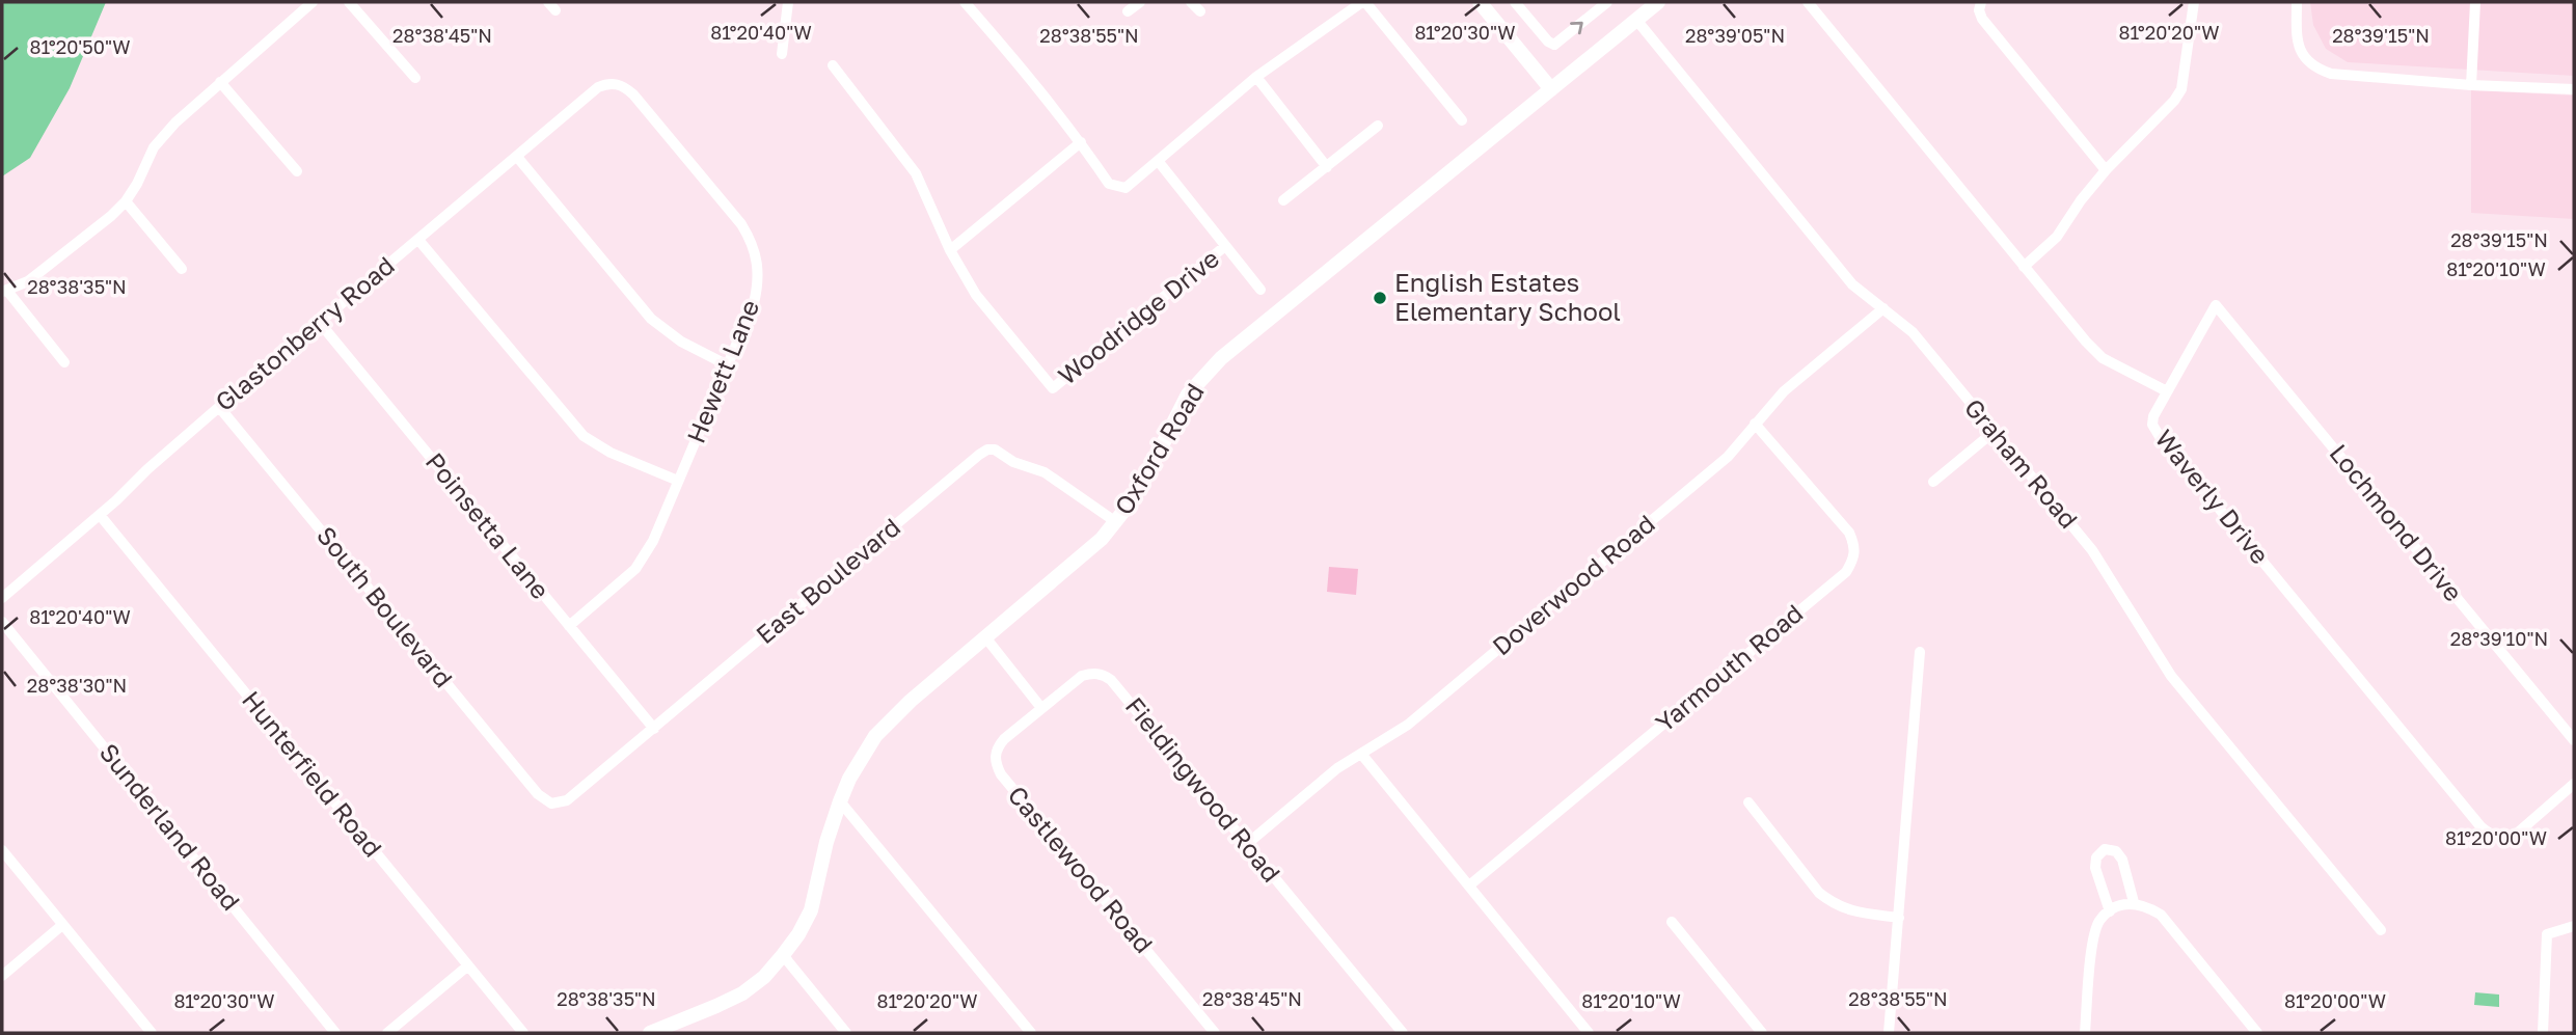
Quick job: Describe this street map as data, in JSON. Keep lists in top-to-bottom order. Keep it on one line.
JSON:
{"streets":{"street":["Woodridge Drive","Glastonberry Road","Hewett Lane","Oxford Road","Graham Road","Waverly Drive","Lochmond Drive","Poinsetta Lane","East Boulevard","Doverwood Road","South Boulevard","Yarmouth Road","Hunterfield Road","Fieldingwood Road","Sunderland Road","Castlewood Road"]},"crossings":[["Glastonberry Road","Hewett Lane"],["Glastonberry Road","Poinsetta Lane"],["Glastonberry Road","South Boulevard"],["Glastonberry Road","Hunterfield Road"],["Hewett Lane","Poinsetta Lane"],["Oxford Road","Graham Road"],["Oxford Road","East Boulevard"],["Graham Road","Doverwood Road"],["Waverly Drive","Lochmond Drive"],["Poinsetta Lane","East Boulevard"],["East Boulevard","South Boulevard"],["Doverwood Road","Yarmouth Road"],["Doverwood Road","Fieldingwood Road"],["Fieldingwood Road","Castlewood Road"]],"places":["English Estates Elementary School"],"coordinates":["81°20'40\"W","81°20'30\"W","81°20'20\"W","28°38'45\"N","28°38'55\"N","28°39'15\"N","28°39'05\"N","81°20'50\"W","81°20'10\"W","28°38'35\"N","28°39'10\"N","28°38'30\"N","81°20'00\"W"]}
